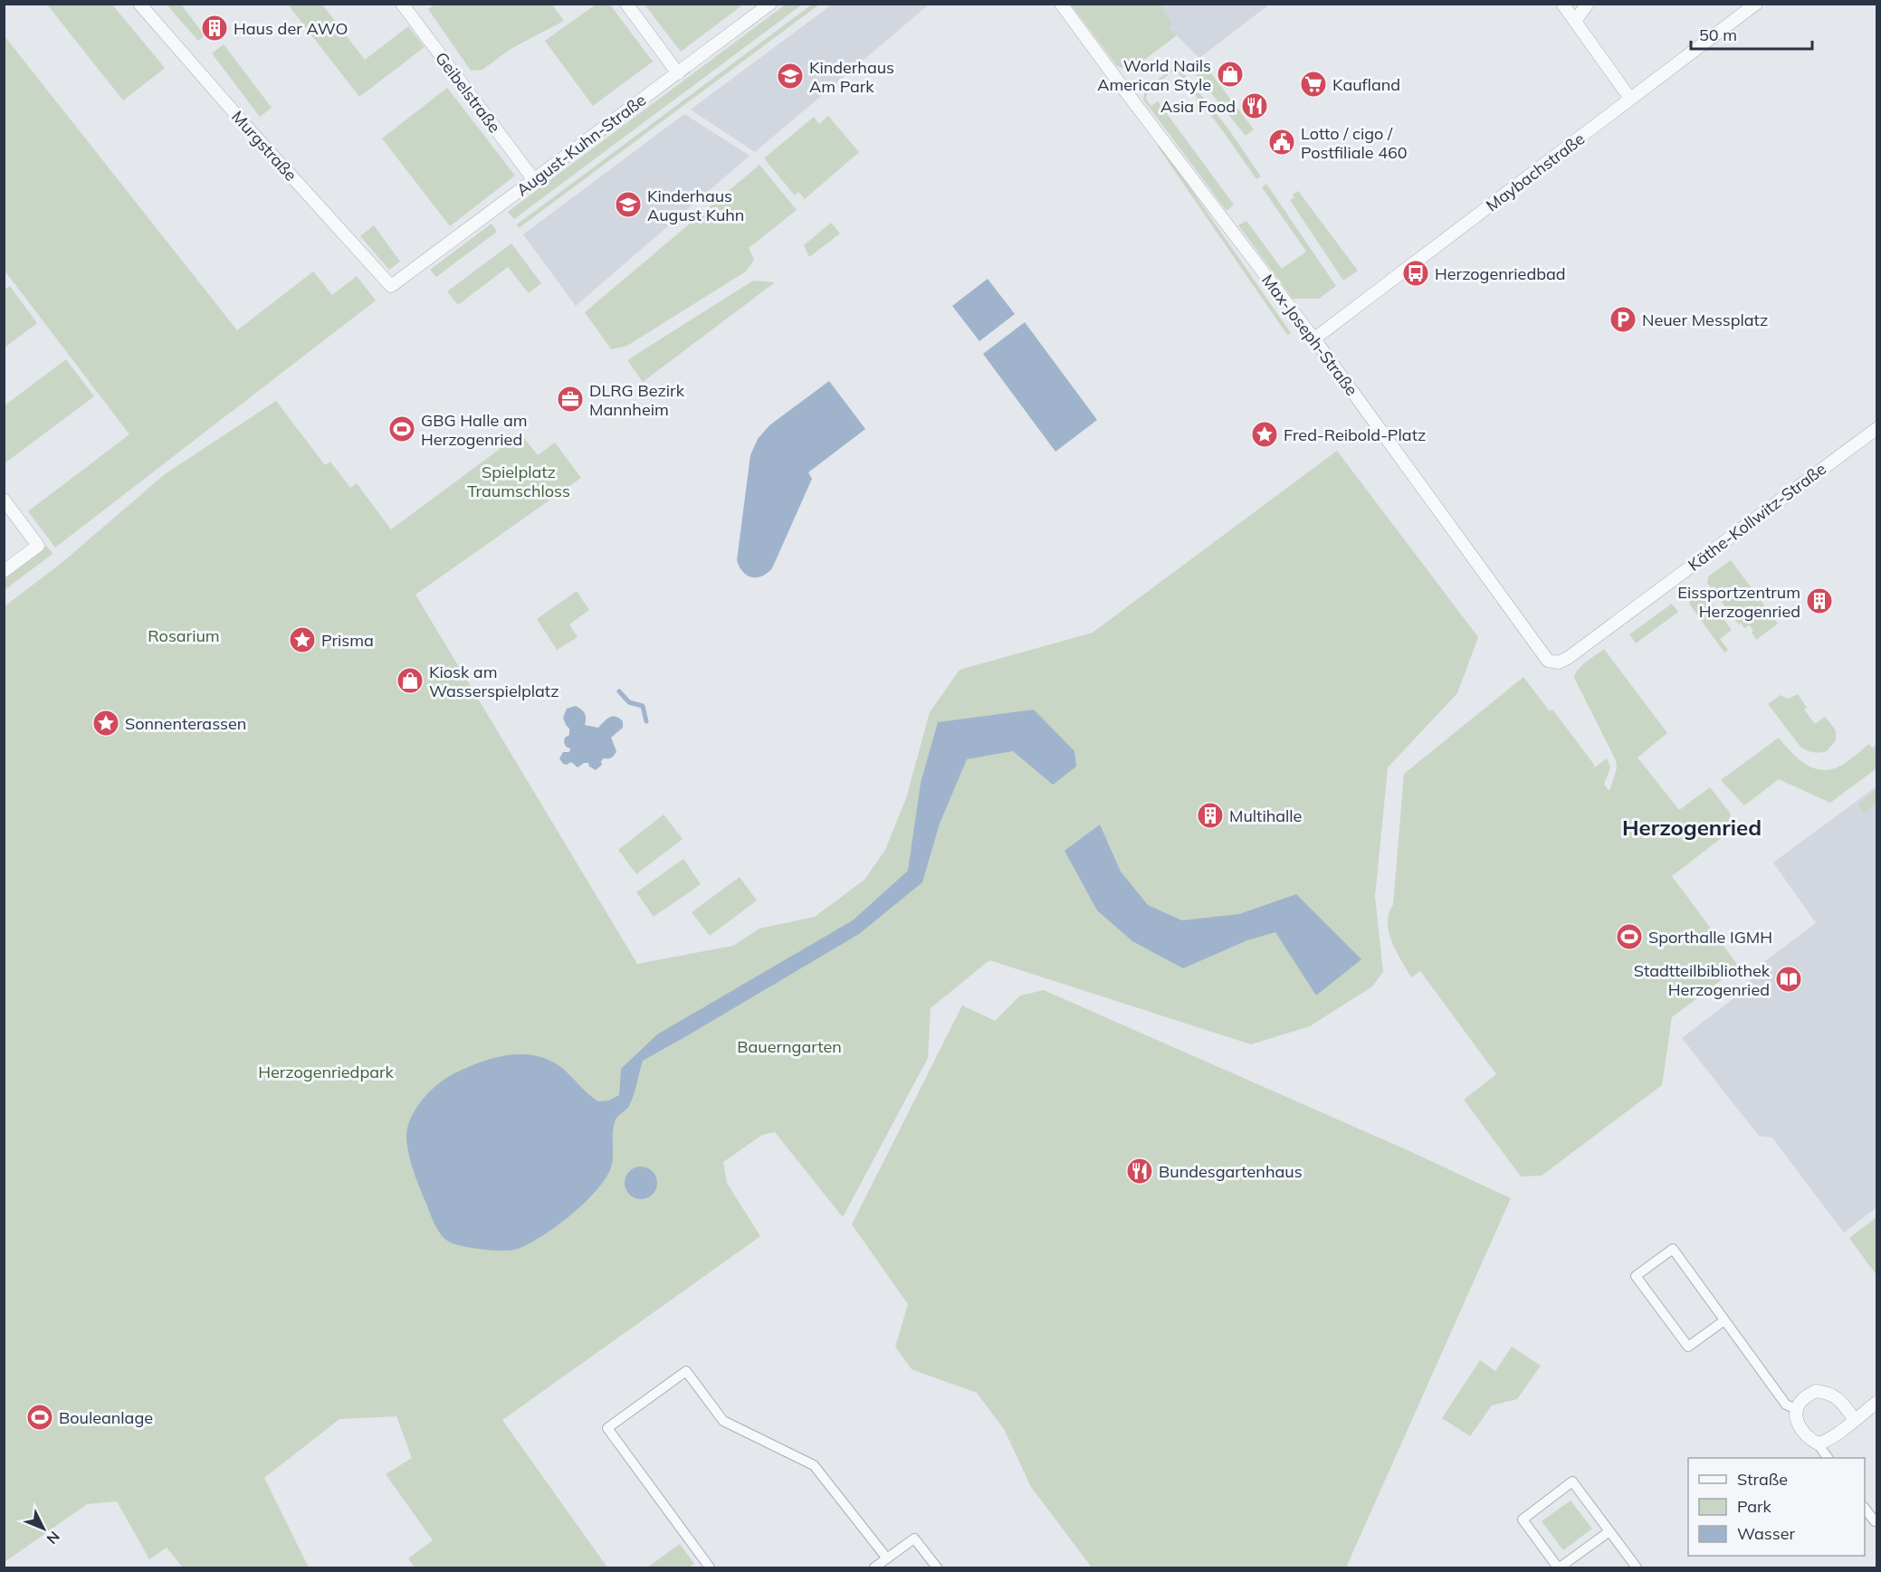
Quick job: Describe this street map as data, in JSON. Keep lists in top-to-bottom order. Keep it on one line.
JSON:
{"streets":{"street":["Geibelstraße","August-Kuhn-Straße","Murgstraße","Maybachstraße","Max-Joseph-Straße","Käthe-Kollwitz-Straße"]},"crossings":[["Geibelstraße","August-Kuhn-Straße"],["August-Kuhn-Straße","Murgstraße"],["Maybachstraße","Max-Joseph-Straße"],["Max-Joseph-Straße","Käthe-Kollwitz-Straße"]],"districts":["Herzogenried"],"parks":["Spielplatz Traumschloss","Rosarium","Bauerngarten","Herzogenriedpark"],"places":{"building":["Haus der AWO","Eissportzentrum Herzogenried","Multihalle"],"shop":["World Nails American Style","Kiosk am Wasserspielplatz"],"school or university":["Kinderhaus Am Park","Kinderhaus August Kuhn"],"supermarket":["Kaufland"],"restaurant":["Asia Food","Bundesgartenhaus"],"public building":["Lotto / cigo / Postfiliale 460"],"bus stop":["Herzogenriedbad"],"parking":["Neuer Messplatz"],"office":["DLRG Bezirk Mannheim"],"sports":["GBG Halle am Herzogenried","Sporthalle IGMH","Bouleanlage"],"place":["Fred-Reibold-Platz","Prisma","Sonnenterassen"],"library":["Stadtteilbibliothek Herzogenried"]},"legend":["Straße","Park","Wasser"],"scale_bar":"50 m","north":"bottom right"}
